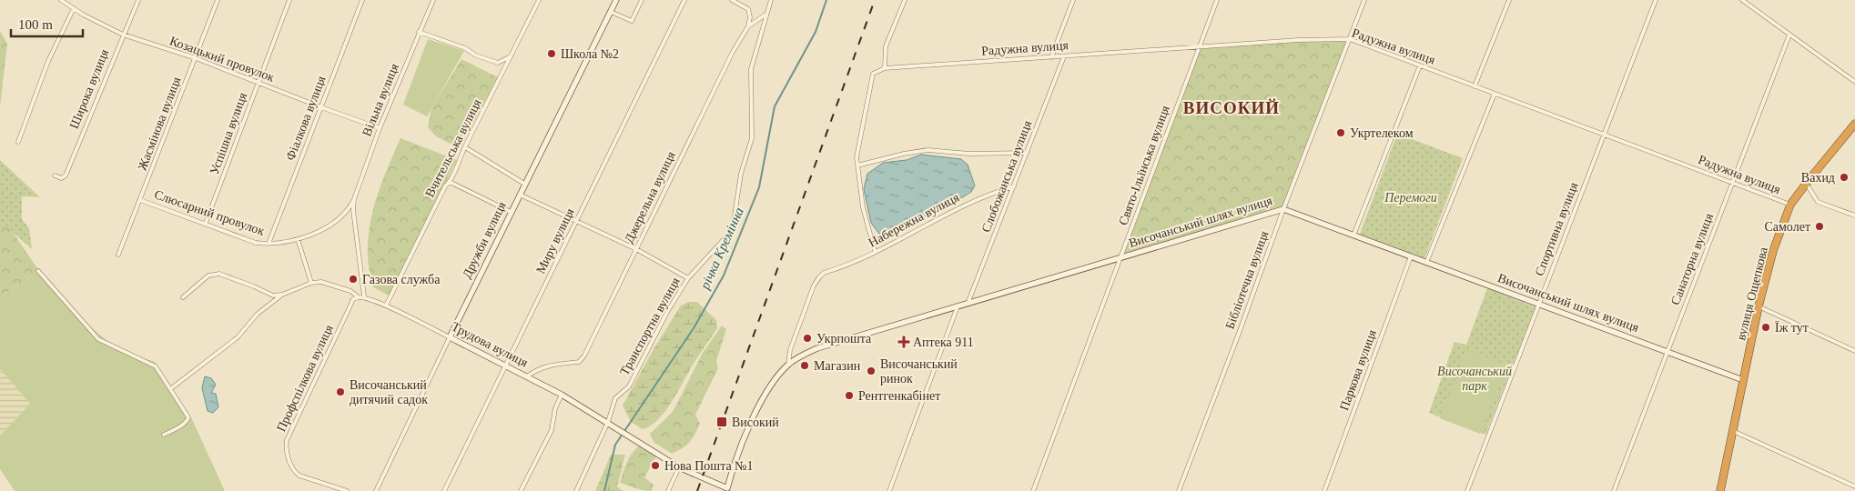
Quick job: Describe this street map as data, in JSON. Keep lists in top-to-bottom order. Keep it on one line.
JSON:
{"streets":{"highway":["вулиця Ощепкова"],"street":["Радужна вулиця","Козацький провулок","Широка вулиця","Вільна вулиця","Фіалкова вулиця","Жасмінова вулиця","Успішна вулиця","Вчительська вулиця","Свято-Ільїнська вулиця","Слобожанська вулиця","Джерельна вулиця","Слюсарний провулок","Набережна вулиця","Височанський шлях вулиця","Спортивна вулиця","Дружби вулиця","Миру вулиця","Санаторна вулиця","Бібліотечна вулиця","Транспортна вулиця","Трудова вулиця","Паркова вулиця","Профспілкова вулиця"]},"crossings":[["Радужна вулиця","Свято-Ільїнська вулиця"],["Радужна вулиця","Слобожанська вулиця"],["Радужна вулиця","Спортивна вулиця"],["Радужна вулиця","Санаторна вулиця"],["Радужна вулиця","Бібліотечна вулиця"],["Радужна вулиця","вулиця Ощепкова"],["Козацький провулок","Широка вулиця"],["Козацький провулок","Вільна вулиця"],["Козацький провулок","Фіалкова вулиця"],["Козацький провулок","Жасмінова вулиця"],["Козацький провулок","Успішна вулиця"],["Вільна вулиця","Слюсарний провулок"],["Вільна вулиця","Трудова вулиця"],["Фіалкова вулиця","Слюсарний провулок"],["Жасмінова вулиця","Слюсарний провулок"],["Успішна вулиця","Слюсарний провулок"],["Вчительська вулиця","Трудова вулиця"],["Свято-Ільїнська вулиця","Височанський шлях вулиця"],["Слобожанська вулиця","Набережна вулиця"],["Слобожанська вулиця","Височанський шлях вулиця"],["Джерельна вулиця","Транспортна вулиця"],["Джерельна вулиця","Трудова вулиця"],["Набережна вулиця","Височанський шлях вулиця"],["Височанський шлях вулиця","Спортивна вулиця"],["Височанський шлях вулиця","Санаторна вулиця"],["Височанський шлях вулиця","Бібліотечна вулиця"],["Височанський шлях вулиця","вулиця Ощепкова"],["Височанський шлях вулиця","Трудова вулиця"],["Височанський шлях вулиця","Паркова вулиця"],["Дружби вулиця","Трудова вулиця"],["Миру вулиця","Трудова вулиця"],["Транспортна вулиця","Трудова вулиця"],["Трудова вулиця","Профспілкова вулиця"]],"districts":["ВИСОКИЙ"],"water":["річка Кремінна"],"parks":["Перемоги","Височанський парк"],"places":{"other":["Школа №2","Укртелеком","Вахид","Самолет","Газова служба","Їж тут","Укрпошта","Магазин","Височанський ринок","Височанський дитячий садок","Рентгенкабінет","Нова Пошта №1"],"health":["Аптека 911"],"transit":["Високий"]},"scale_bar":"100 m"}
